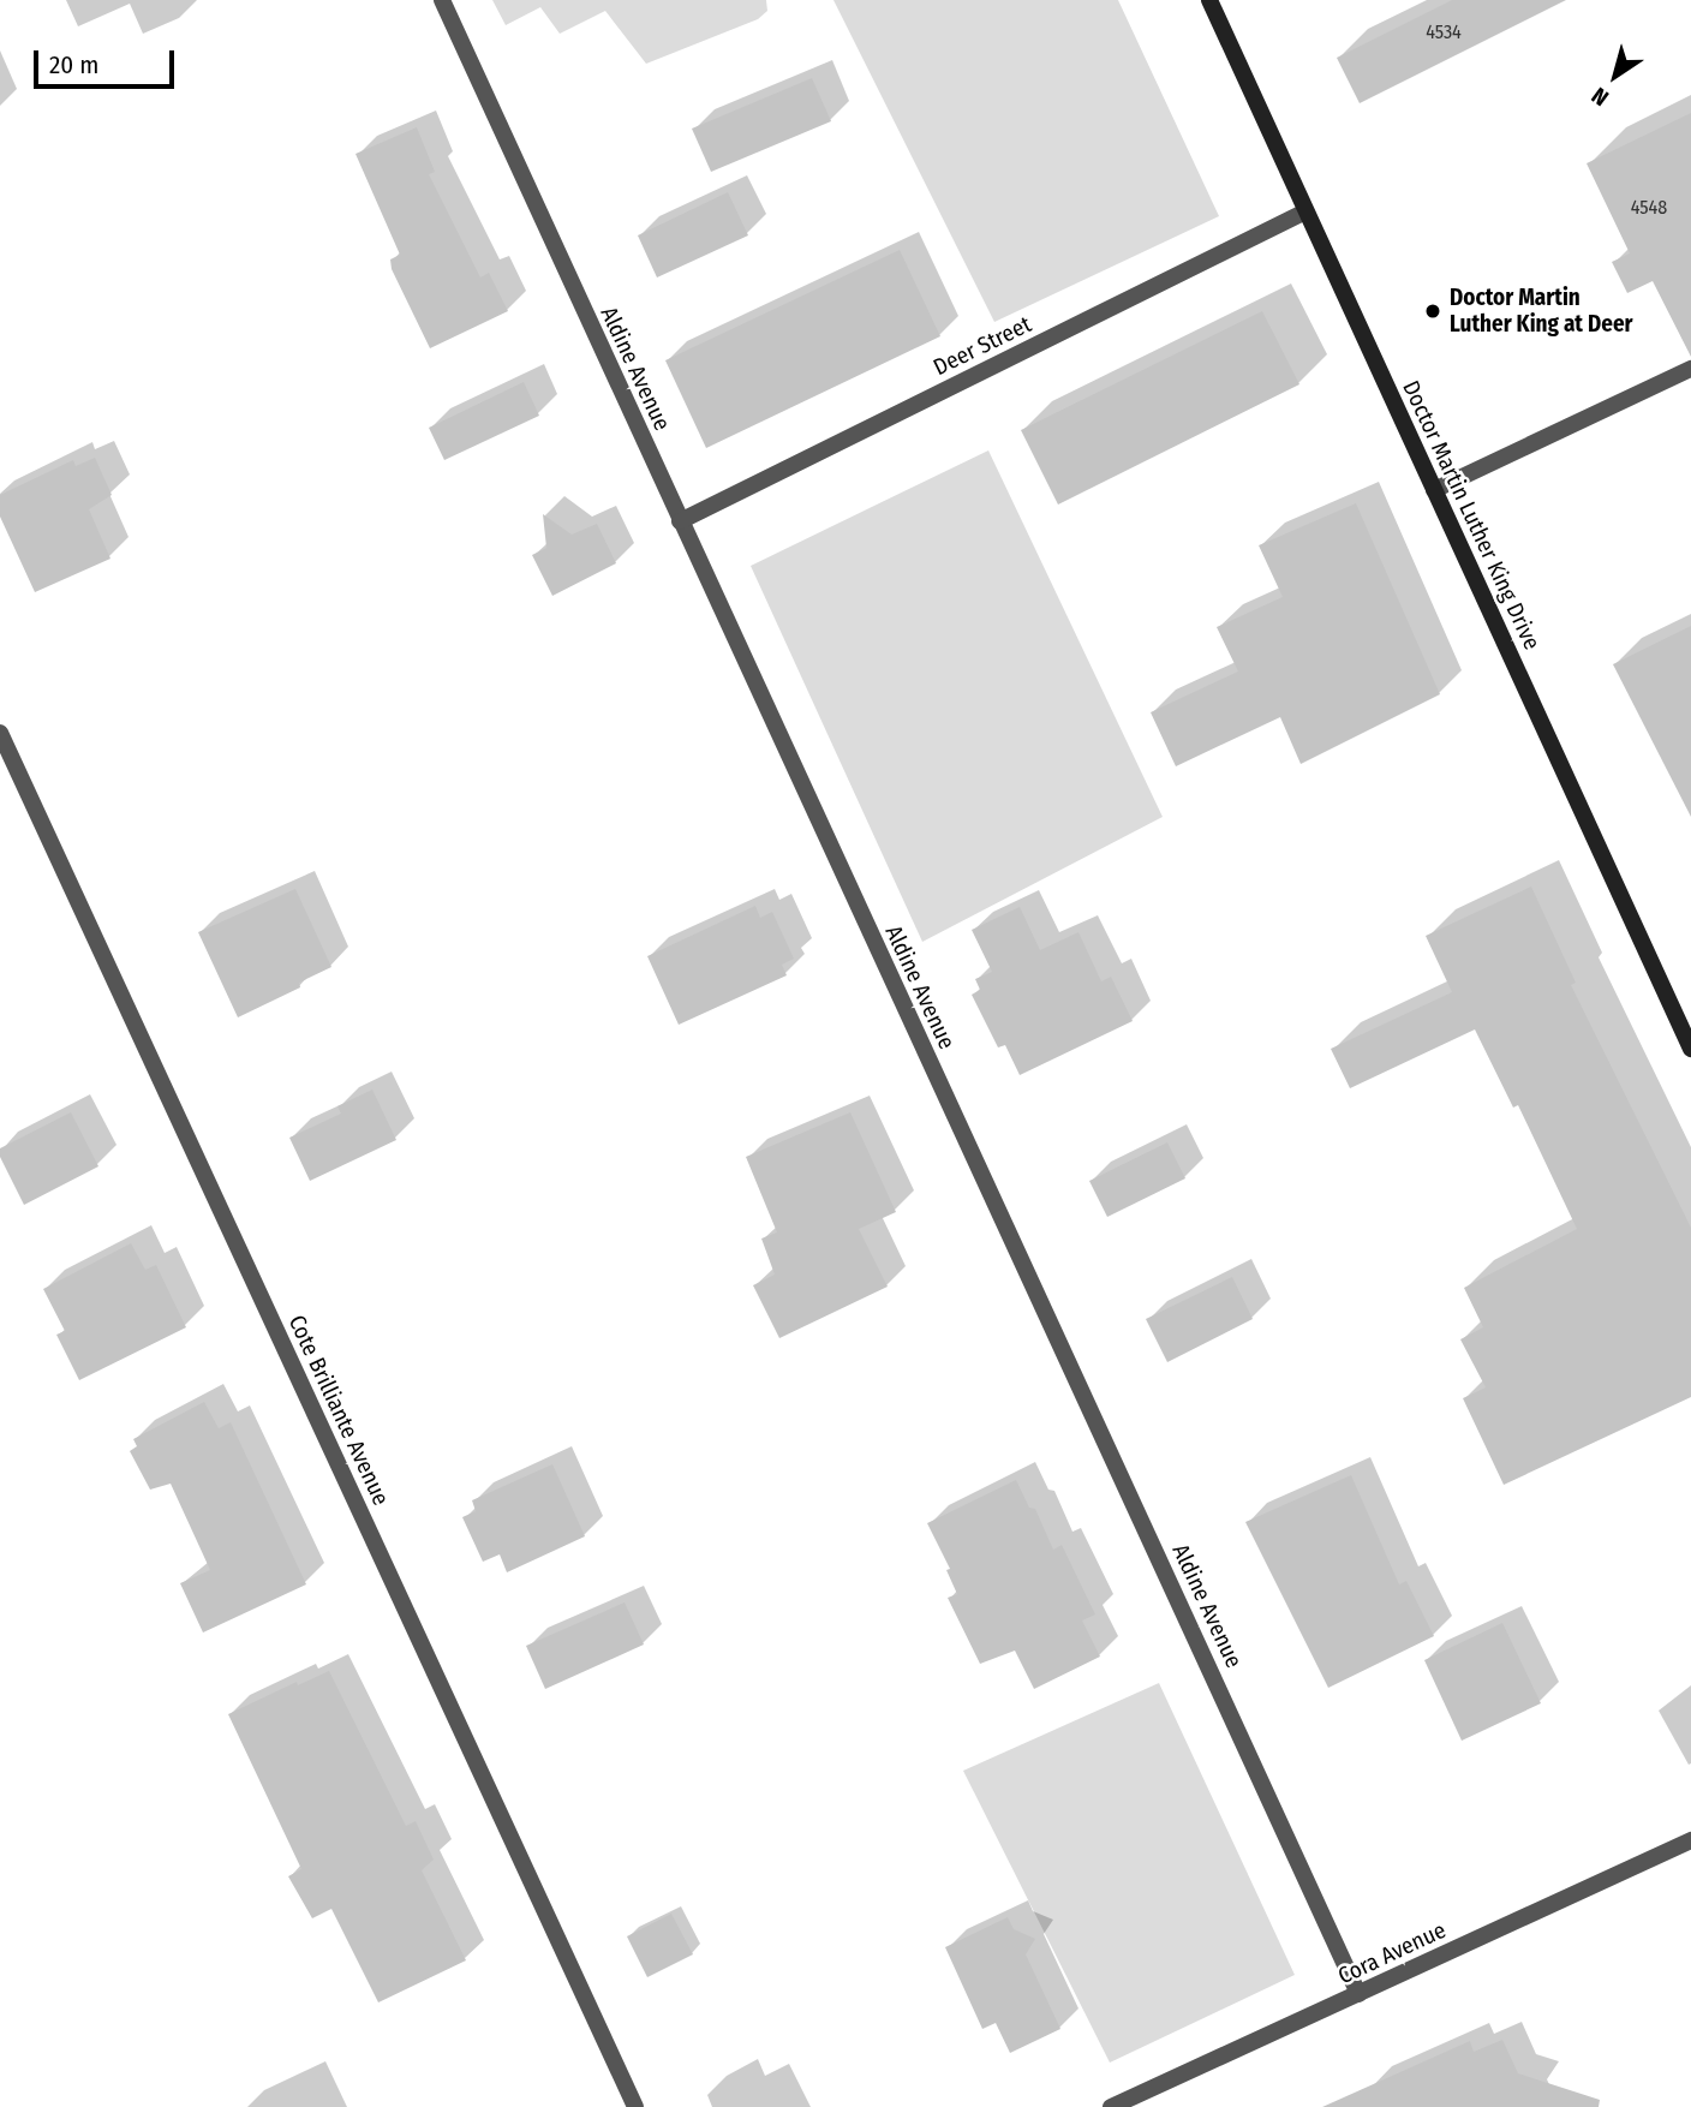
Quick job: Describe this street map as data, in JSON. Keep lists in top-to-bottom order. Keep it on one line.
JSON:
{"streets":{"main road":["Doctor Martin Luther King Drive"],"street":["Deer Street","Aldine Avenue","Cote Brilliante Avenue","Cora Avenue"]},"crossings":[["Deer Street","Aldine Avenue"],["Deer Street","Doctor Martin Luther King Drive"],["Aldine Avenue","Cora Avenue"]],"places":["Doctor Martin Luther King at Deer"],"house_numbers":["4534","4548"],"scale_bar":"20 m","north":"bottom left"}
